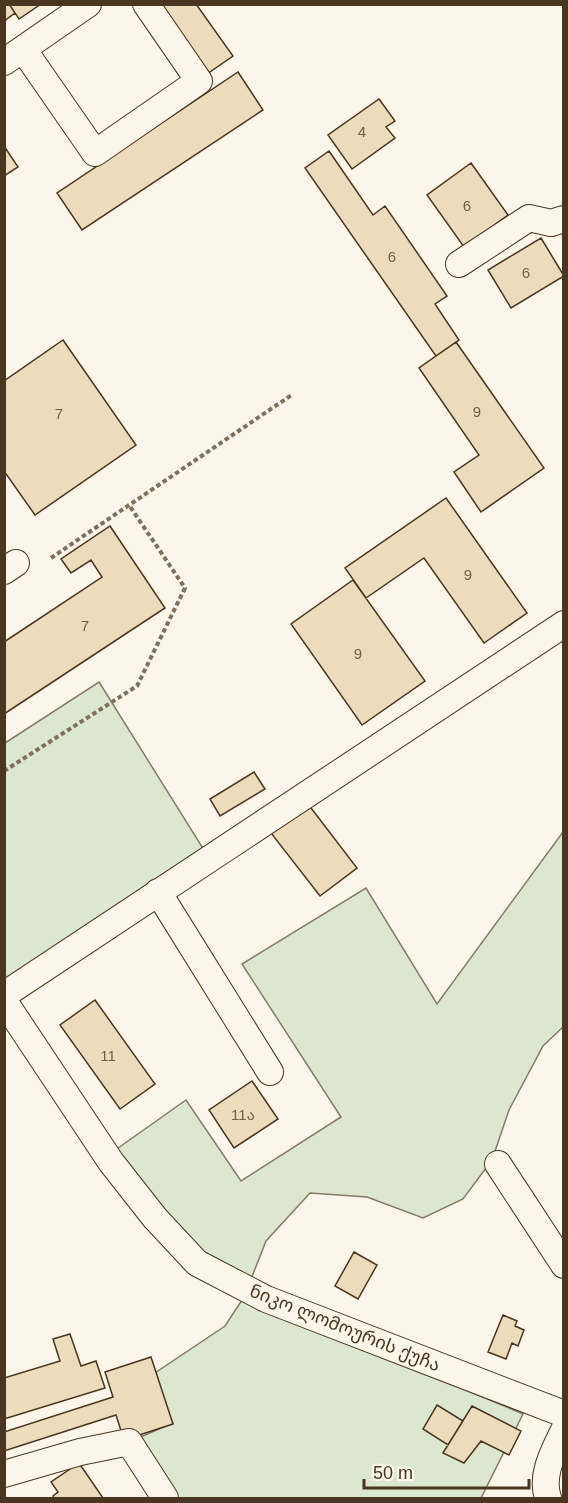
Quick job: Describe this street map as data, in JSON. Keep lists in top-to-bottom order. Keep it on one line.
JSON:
{"streets":{"street":["ნიკო ლომოურის ქუჩა"]},"house_numbers":["4","6","6","6","9","7","9","7","9","11","11ა"],"scale_bar":"50 m"}
